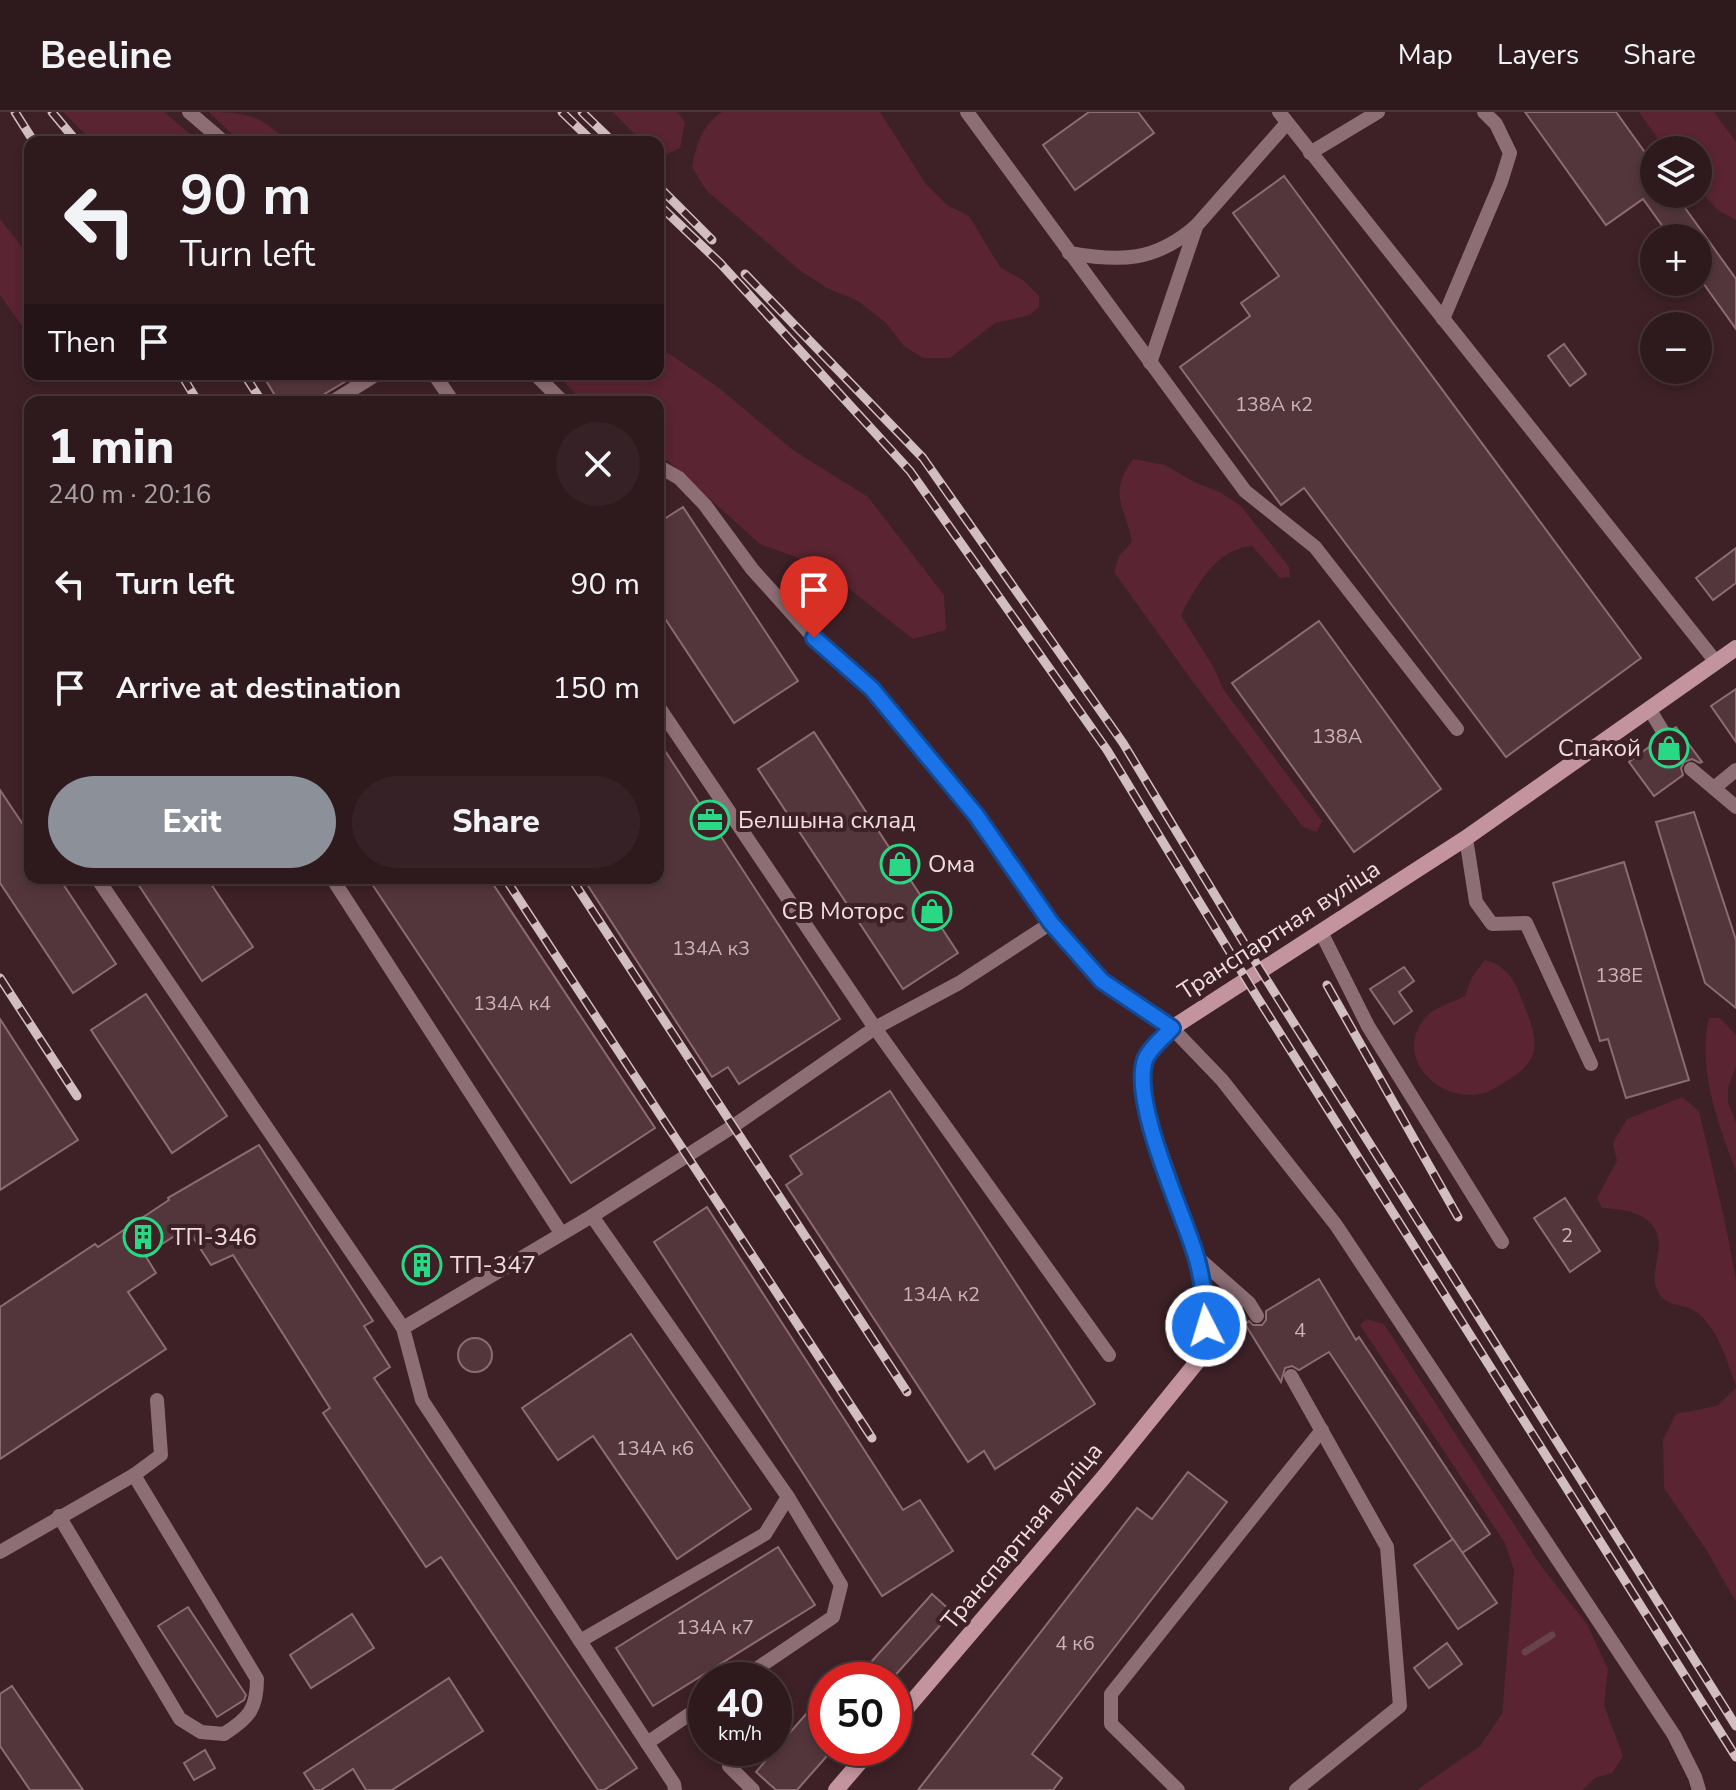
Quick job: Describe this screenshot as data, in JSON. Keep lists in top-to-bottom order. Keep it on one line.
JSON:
{"streets":{"main road":["Транспартная вуліца"]},"places":{"shop":["Спакой","Ома","СВ Моторс"],"office":["Белшына склад"],"building":["ТП-346","ТП-347"]},"house_numbers":["138А к2","138А","134А к3","138Е","134А к4","2","134А к2","4","134А к6","134А к7","4 к6"],"page":{"header":"Beeline","nav":["Map","Layers","Share"],"map_buttons":["+","−"],"turn":["90 m","Turn left"],"then":"Then","heading":["1 min","240 m · 20:16"],"list":[{"name":"Turn left","value":"90 m"},{"name":"Arrive at destination","value":"150 m"}],"buttons":["Exit","Share"],"speed":"40 km/h","limit":"50"}}
